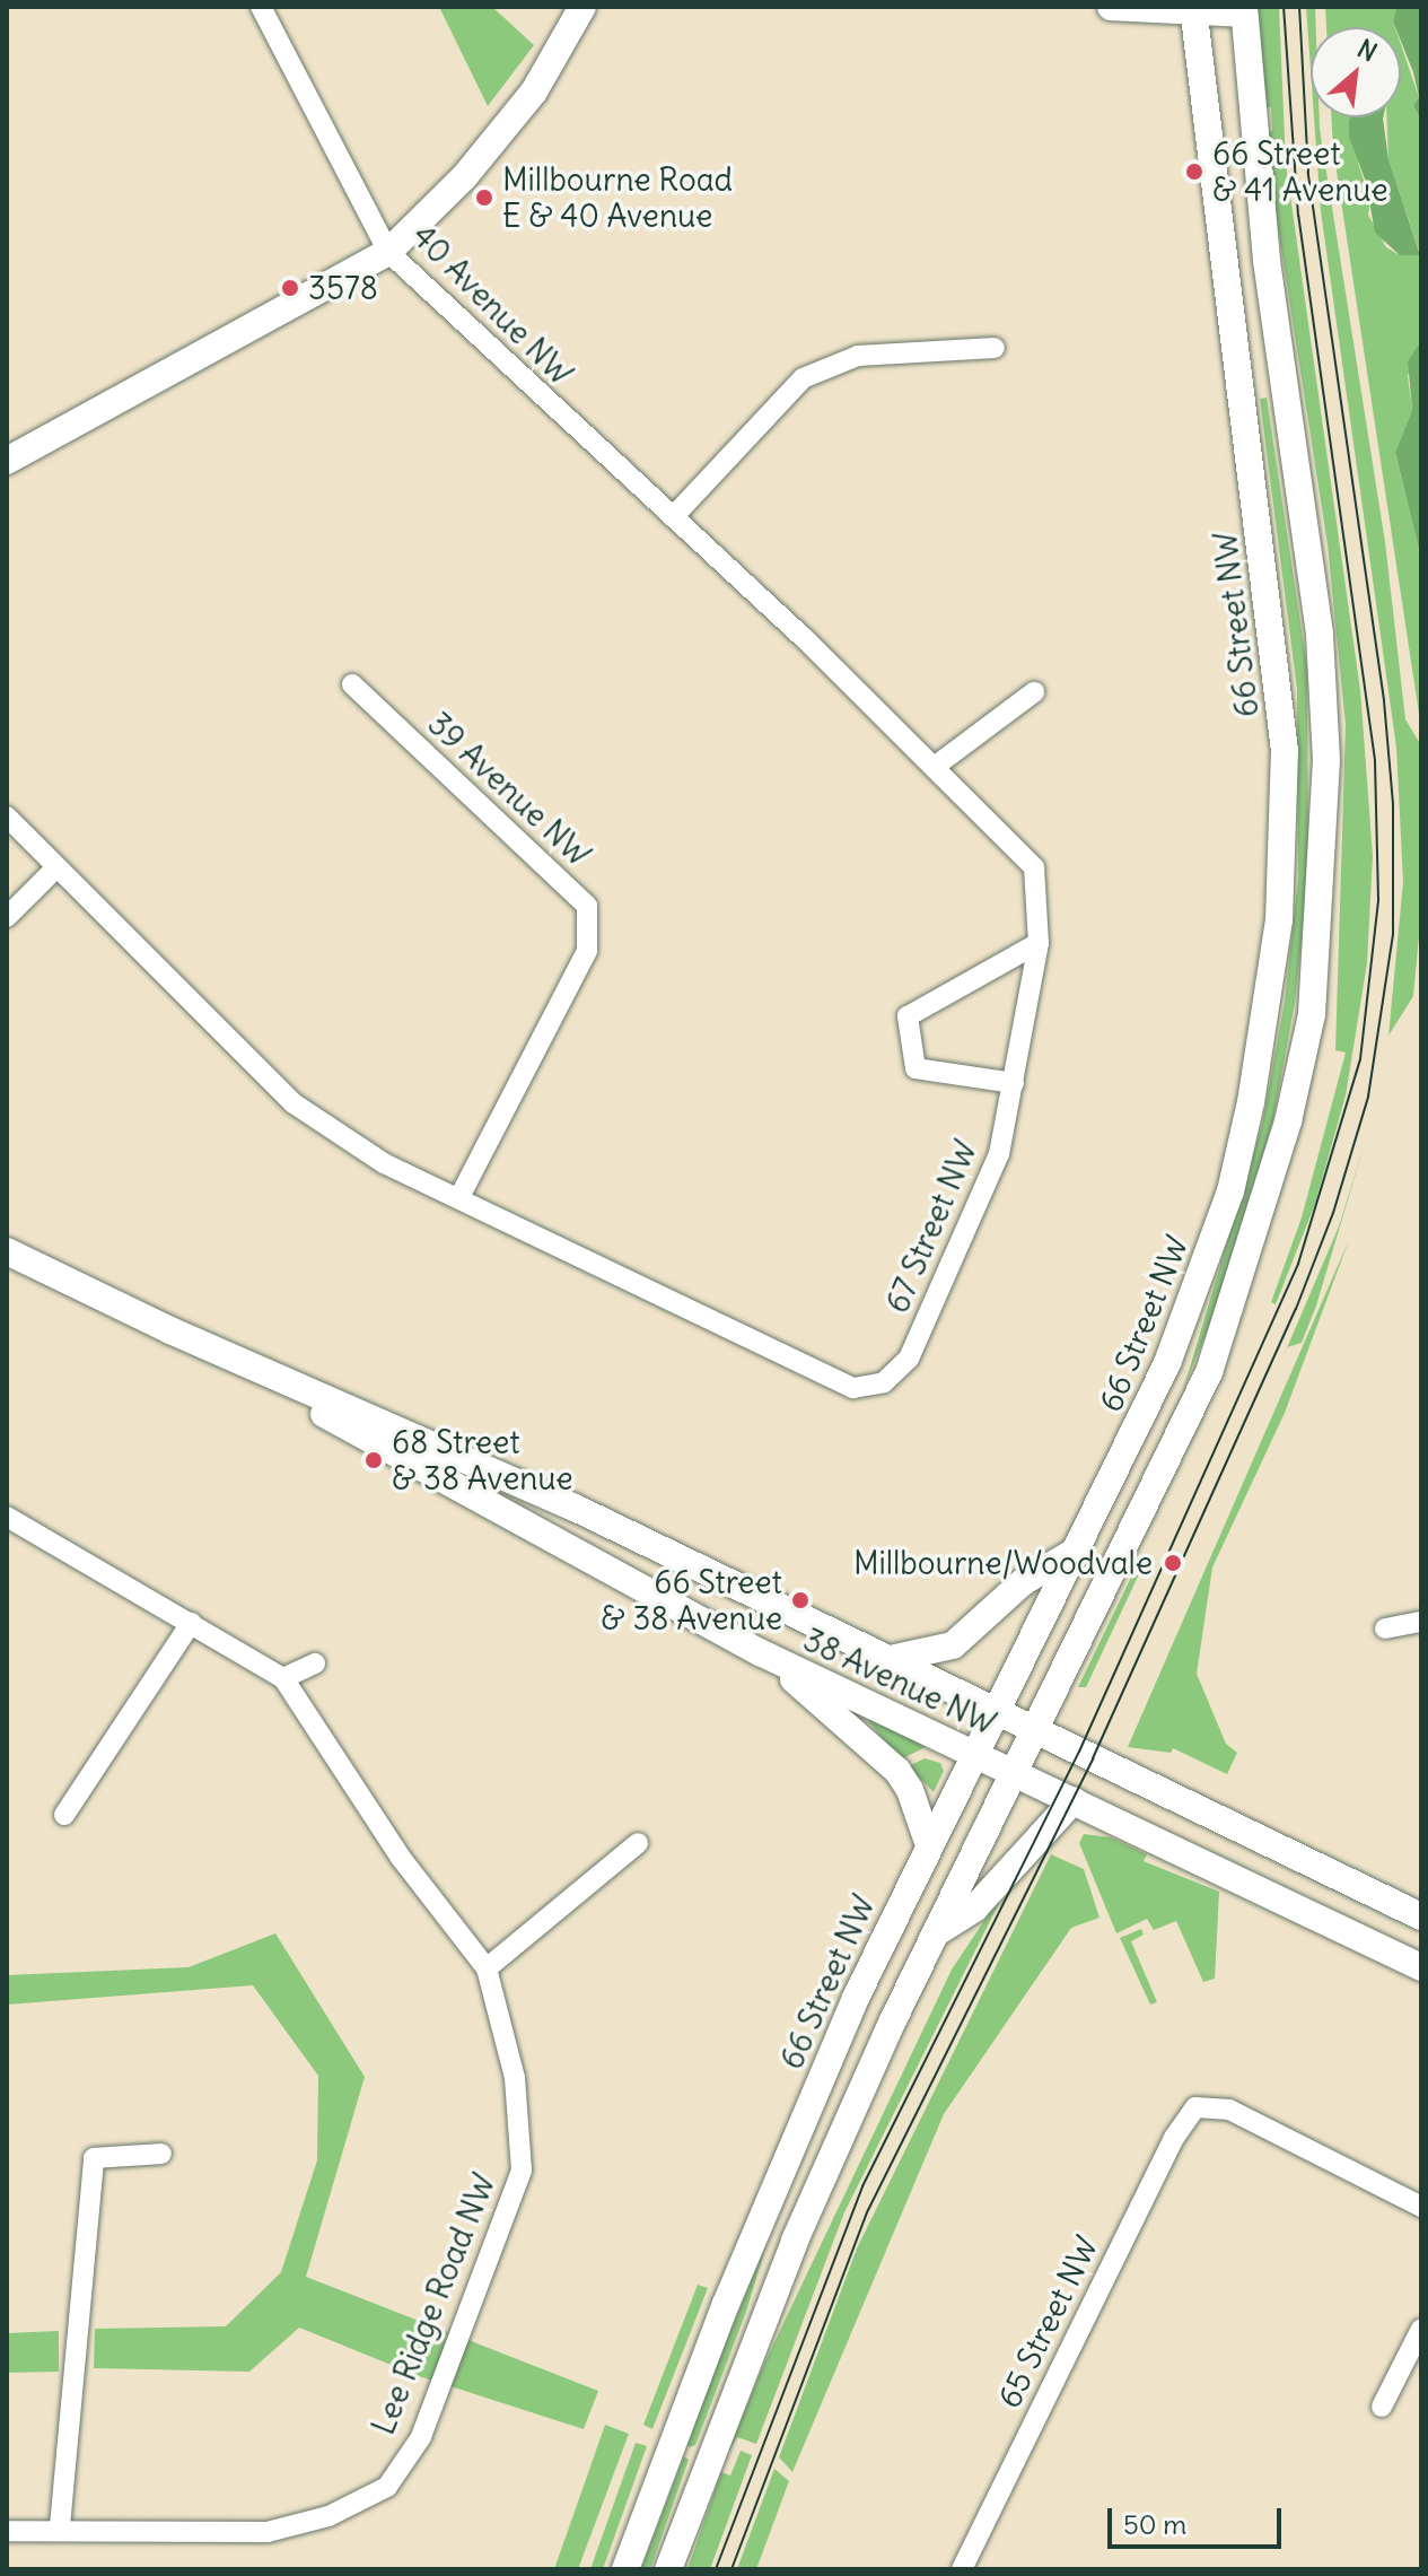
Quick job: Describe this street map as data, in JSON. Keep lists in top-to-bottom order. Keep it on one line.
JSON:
{"streets":{"main road":["66 Street NW","38 Avenue NW"],"street":["40 Avenue NW","39 Avenue NW","67 Street NW","Lee Ridge Road NW","65 Street NW"]},"crossings":[["40 Avenue NW","67 Street NW"],["66 Street NW","38 Avenue NW"],["39 Avenue NW","67 Street NW"]],"places":["66 Street & 41 Avenue","Millbourne Road E & 40 Avenue","3578","68 Street & 38 Avenue","Millbourne/Woodvale","66 Street & 38 Avenue"],"scale_bar":"50 m","north":"top right"}
